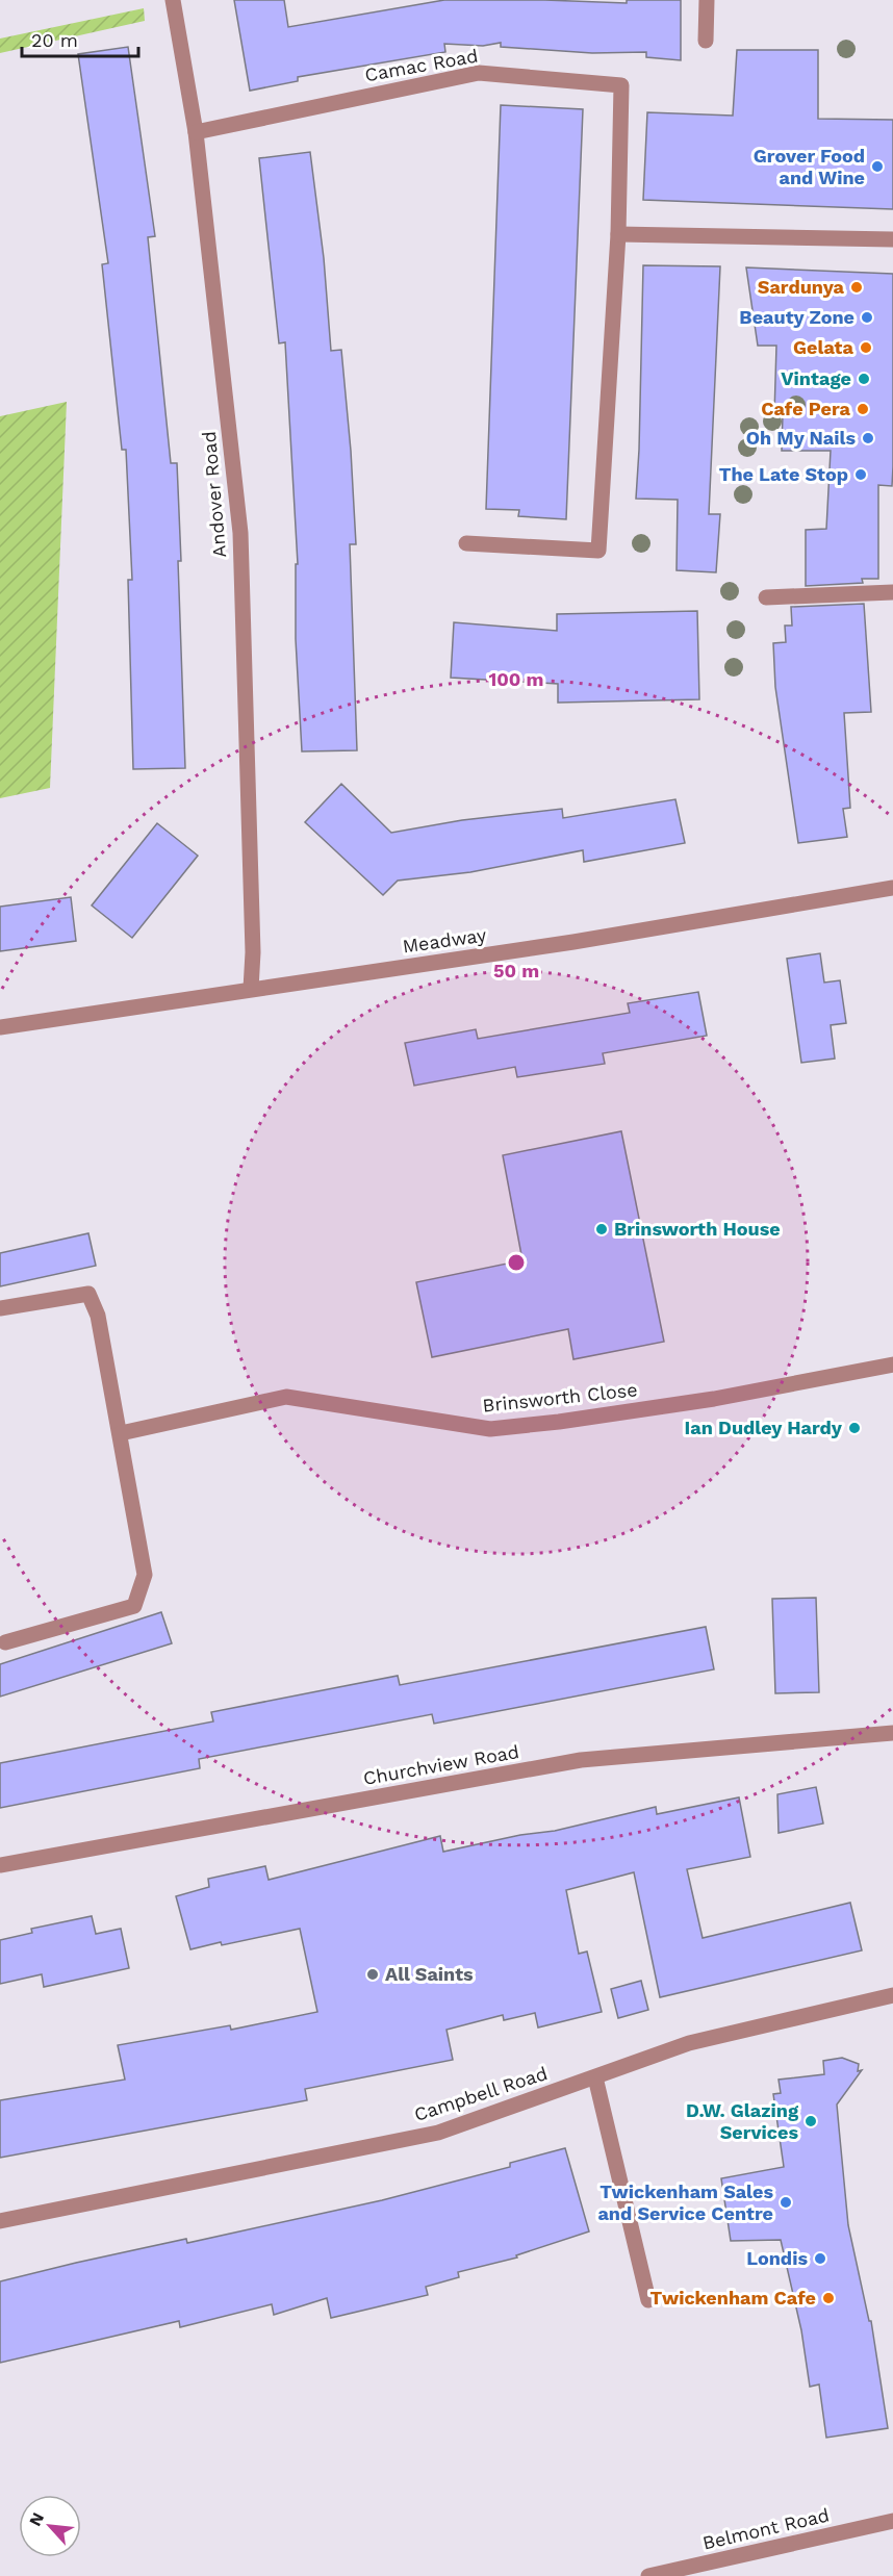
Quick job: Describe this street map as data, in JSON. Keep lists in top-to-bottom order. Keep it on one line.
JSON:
{"streets":{"street":["Camac Road","Andover Road","Meadway","Brinsworth Close","Churchview Road","Campbell Road","Belmont Road"]},"crossings":[["Camac Road","Andover Road"],["Andover Road","Meadway"]],"places":["Grover Food and Wine","Sardunya","Beauty Zone","Gelata","Vintage","Cafe Pera","Oh My Nails","The Late Stop","Brinsworth House","Ian Dudley Hardy","All Saints","D.W. Glazing Services","Twickenham Sales and Service Centre","Londis","Twickenham Cafe"],"scale_bar":"20 m","north":"top left","rings":["100 m","50 m"]}
